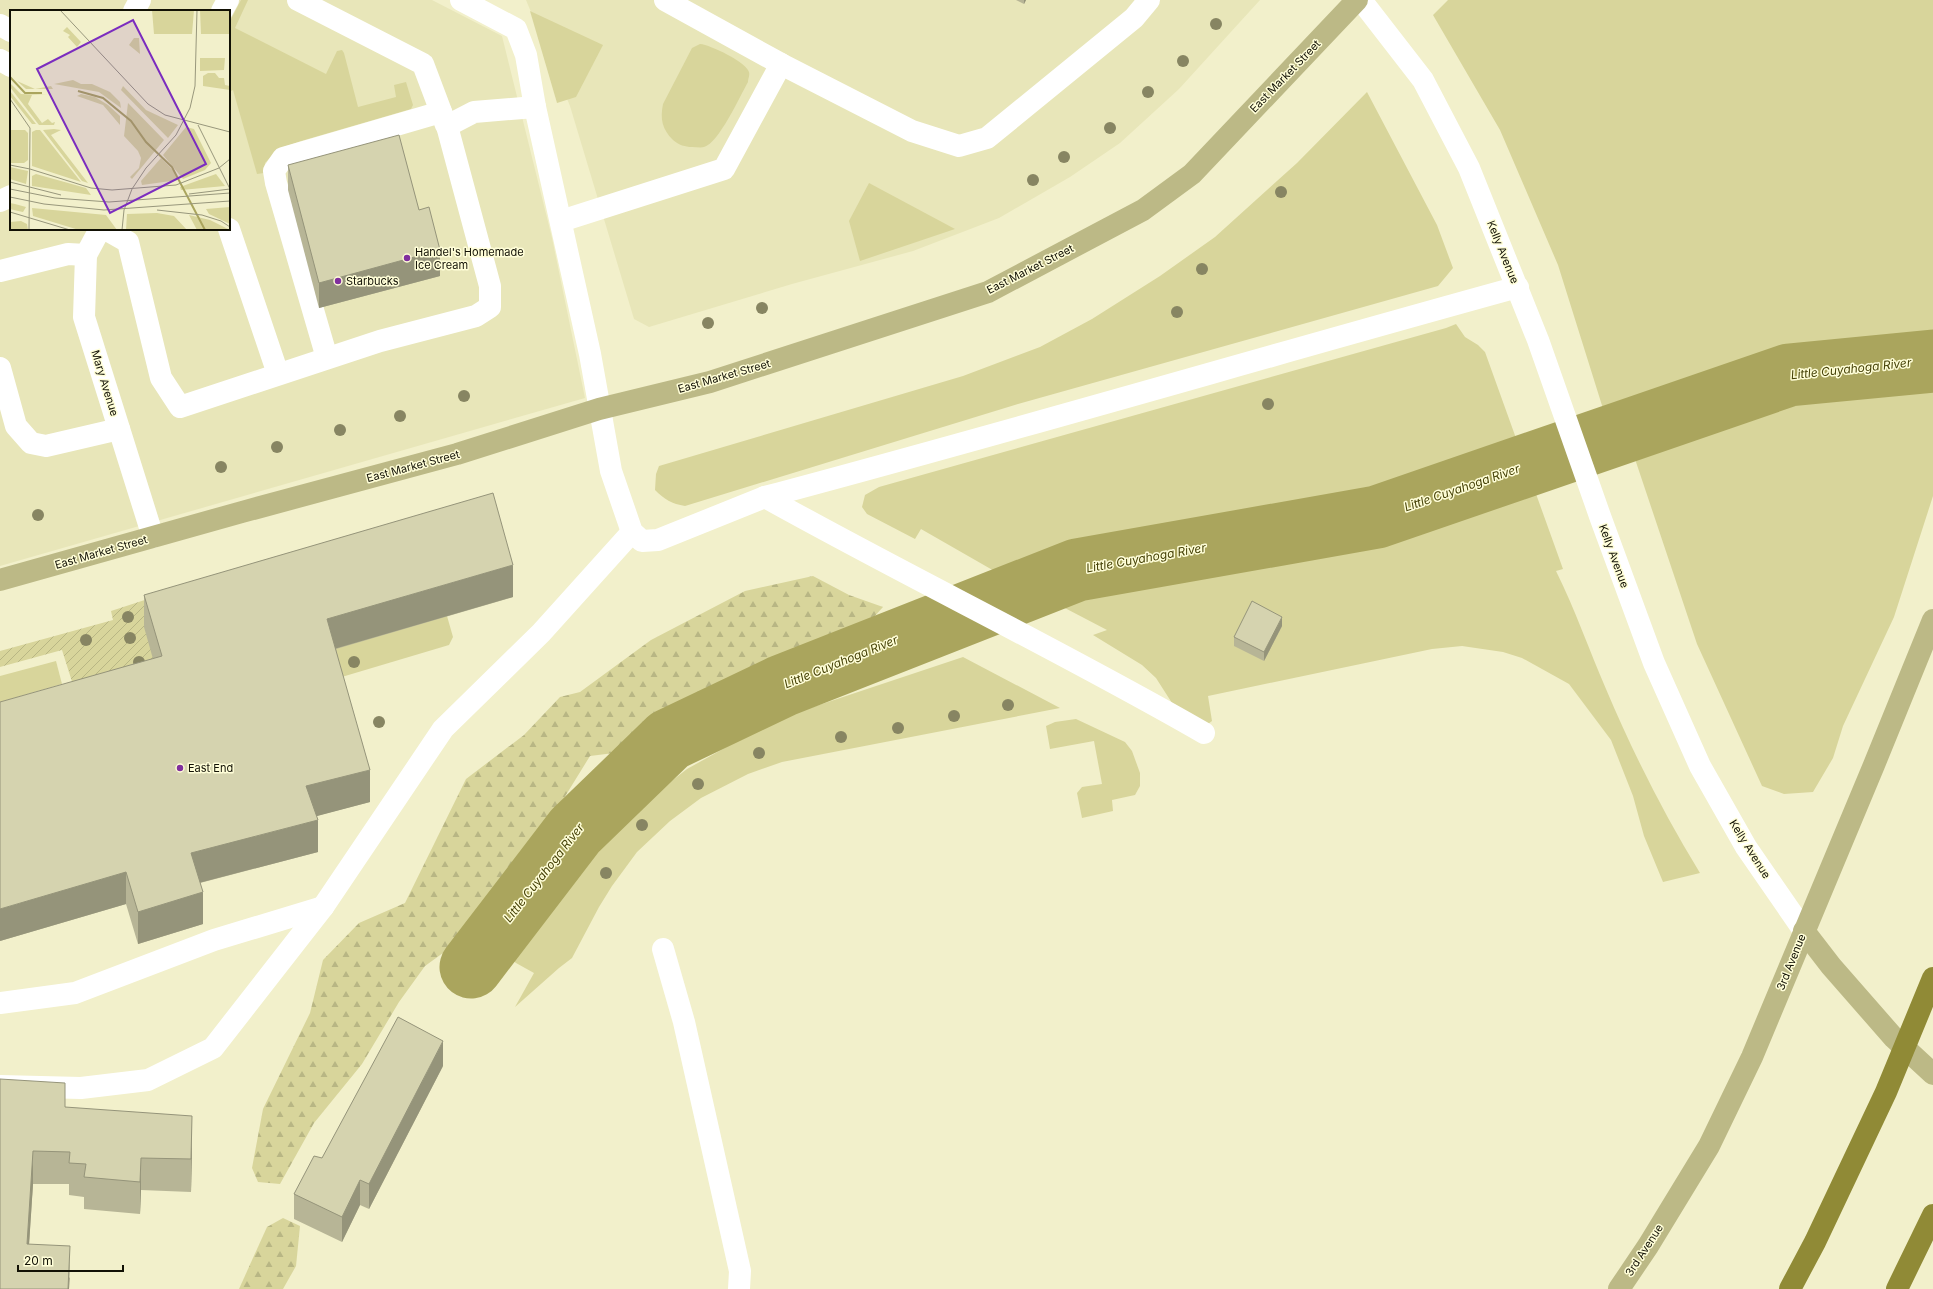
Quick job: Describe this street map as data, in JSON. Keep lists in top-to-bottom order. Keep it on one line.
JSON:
{"streets":{"main road":["East Market Street","Kelly Avenue","3rd Avenue"],"street":["Mary Avenue"]},"crossings":[["East Market Street","Mary Avenue"],["Kelly Avenue","3rd Avenue"]],"water":["Little Cuyahoga River"],"places":["Handel's Homemade Ice Cream","Starbucks","East End"],"scale_bar":"20 m"}
